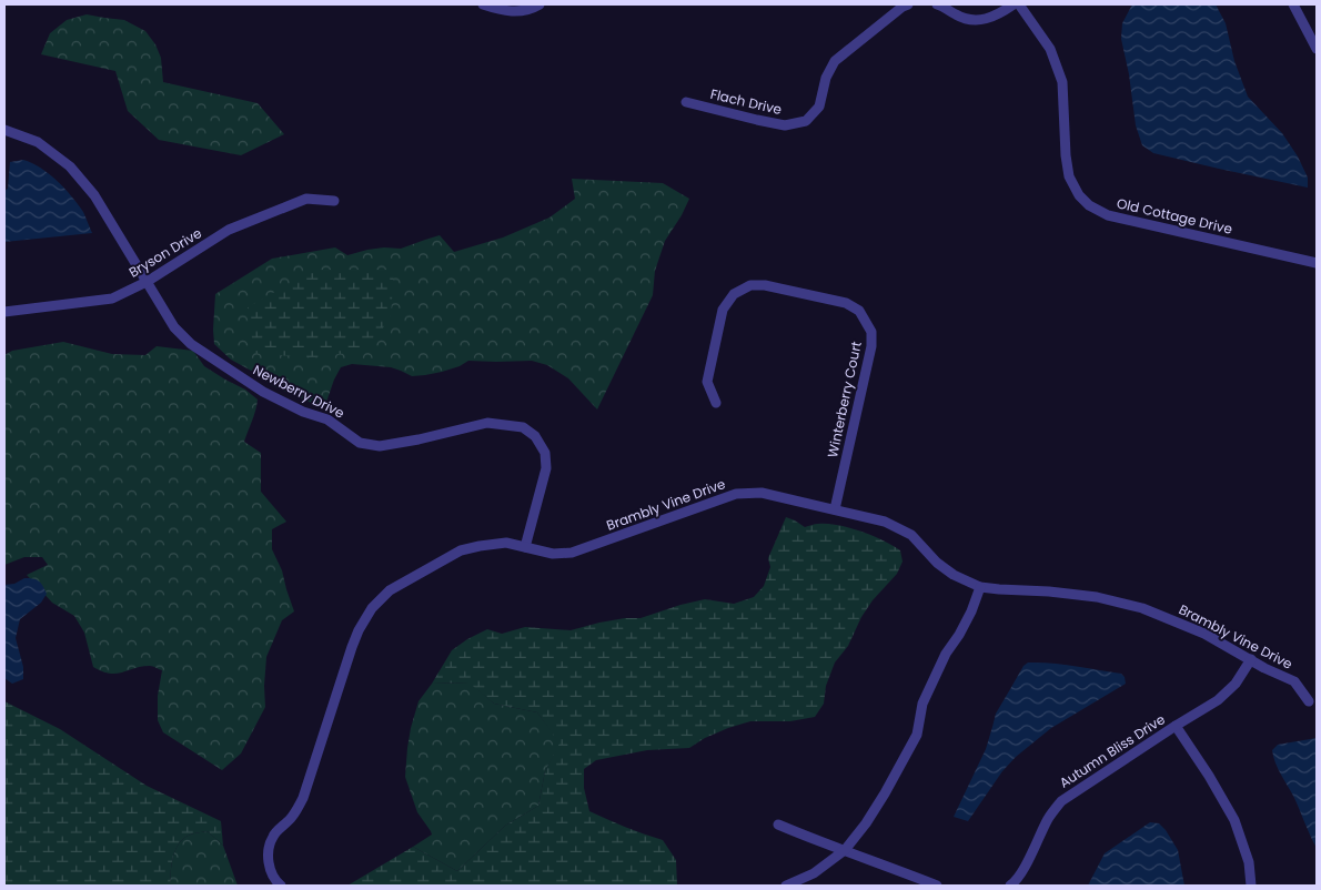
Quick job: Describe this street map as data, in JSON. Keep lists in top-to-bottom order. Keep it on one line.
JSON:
{"streets":{"street":["Flach Drive","Old Cottage Drive","Bryson Drive","Newberry Drive","Winterberry Court","Brambly Vine Drive","Autumn Bliss Drive"]},"crossings":[["Bryson Drive","Newberry Drive"],["Newberry Drive","Brambly Vine Drive"],["Winterberry Court","Brambly Vine Drive"],["Brambly Vine Drive","Autumn Bliss Drive"]]}
